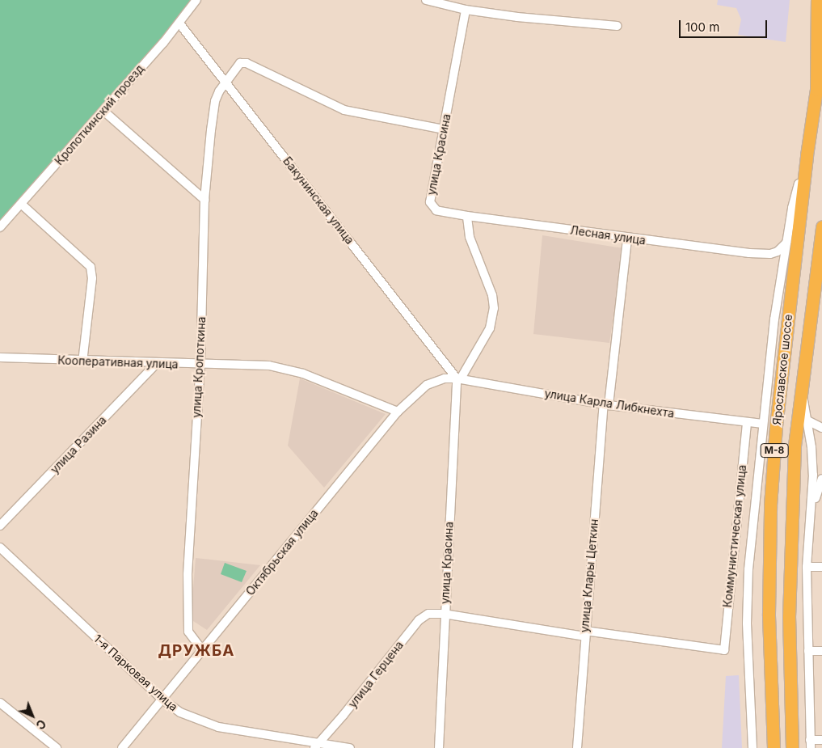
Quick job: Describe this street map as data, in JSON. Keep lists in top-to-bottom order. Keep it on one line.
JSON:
{"streets":{"highway":["Ярославское шоссе","М-8"],"street":["Кропоткинский проезд","улица Красина","Бакунинская улица","Лесная улица","Кооперативная улица","улица Кропоткина","улица Карла Либкнехта","улица Разина","Коммунистическая улица","Октябрьская улица","улица Клары Цеткин","1-я Парковая улица","улица Герцена"]},"crossings":[["Кропоткинский проезд","Бакунинская улица"],["улица Красина","Бакунинская улица"],["улица Красина","Лесная улица"],["улица Красина","улица Кропоткина"],["улица Красина","улица Карла Либкнехта"],["улица Красина","Октябрьская улица"],["улица Красина","улица Герцена"],["Бакунинская улица","улица Кропоткина"],["Бакунинская улица","улица Карла Либкнехта"],["Бакунинская улица","Октябрьская улица"],["Лесная улица","улица Клары Цеткин"],["Кооперативная улица","улица Кропоткина"],["Кооперативная улица","улица Разина"],["Кооперативная улица","Октябрьская улица"],["улица Кропоткина","Октябрьская улица"],["улица Карла Либкнехта","Коммунистическая улица"],["улица Карла Либкнехта","Октябрьская улица"],["улица Карла Либкнехта","улица Клары Цеткин"],["Коммунистическая улица","улица Герцена"],["Октябрьская улица","1-я Парковая улица"],["улица Клары Цеткин","улица Герцена"],["1-я Парковая улица","улица Герцена"]],"districts":["ДРУЖБА"],"scale_bar":"100 m","north":"bottom right"}
